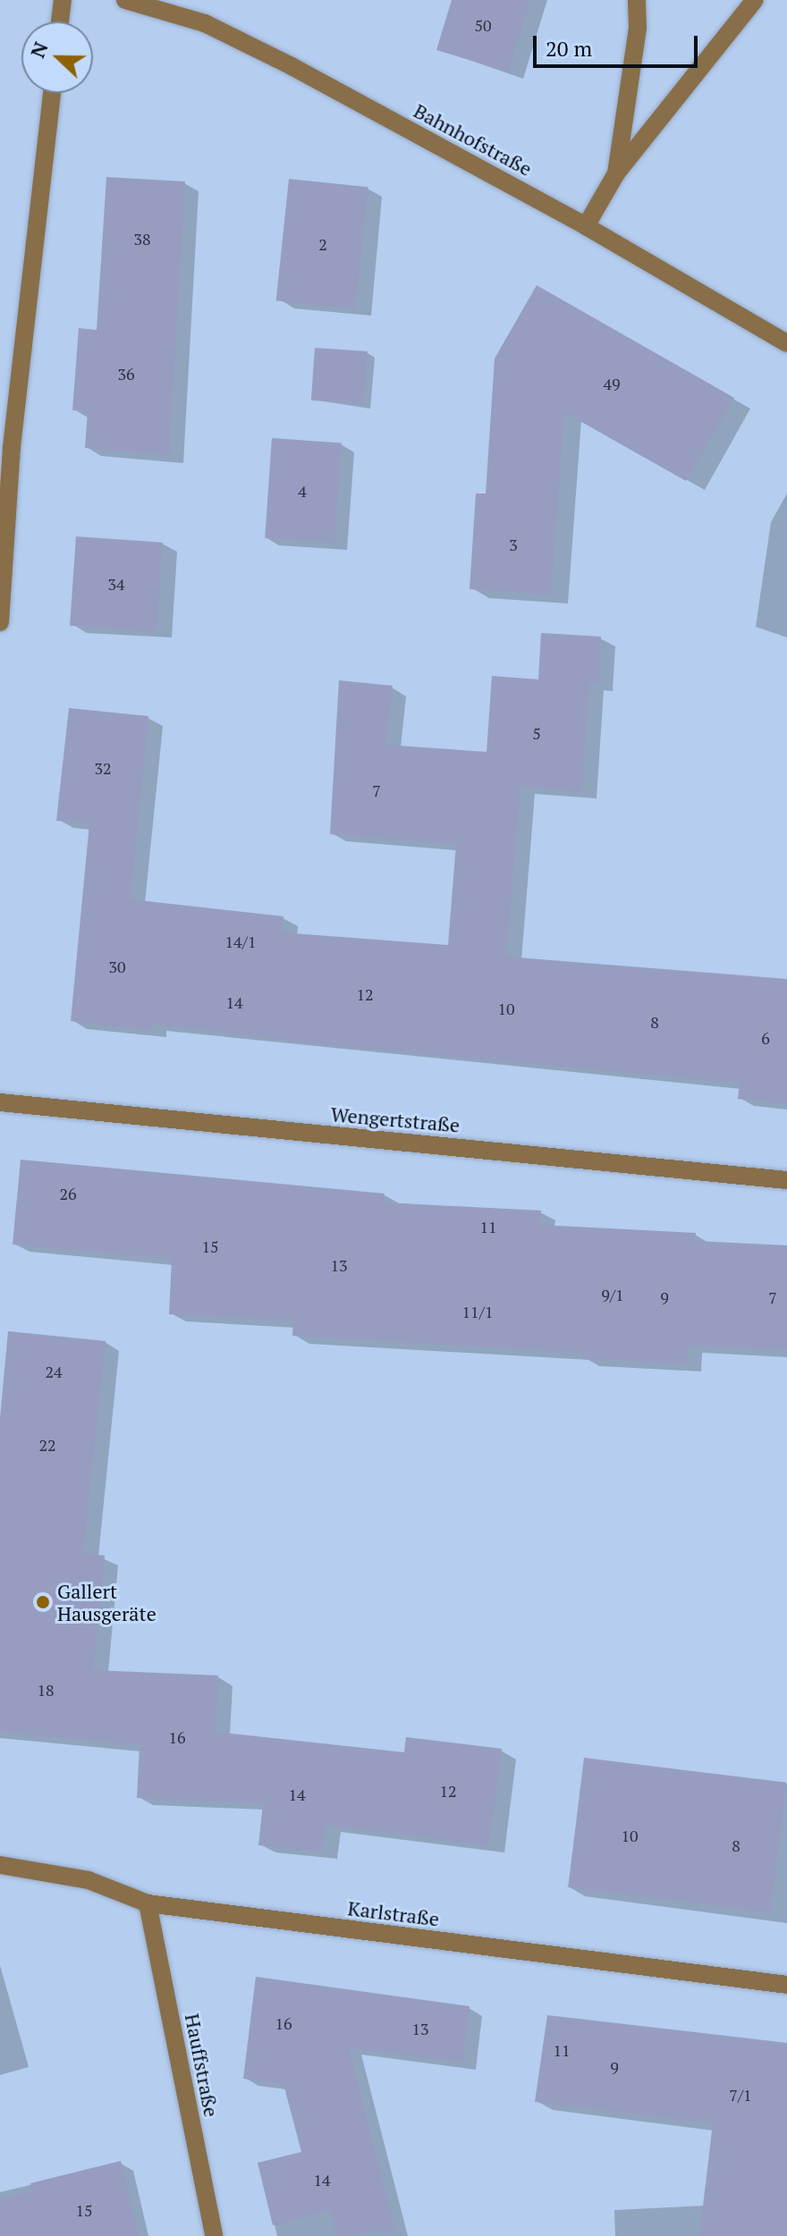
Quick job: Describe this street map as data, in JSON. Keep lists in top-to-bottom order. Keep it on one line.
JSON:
{"streets":{"street":["Bahnhofstraße","Wengertstraße","Karlstraße","Hauffstraße"]},"crossings":[["Karlstraße","Hauffstraße"]],"places":["Gallert Hausgeräte"],"house_numbers":["50","38","2","36","49","4","3","34","5","32","7","14/1","30","12","14","10","8","6","26","11","15","13","9/1","9","7","11/1","24","22","18","16","12","14","10","8","16","13","11","9","7/1","14","15"],"scale_bar":"20 m","north":"left"}
